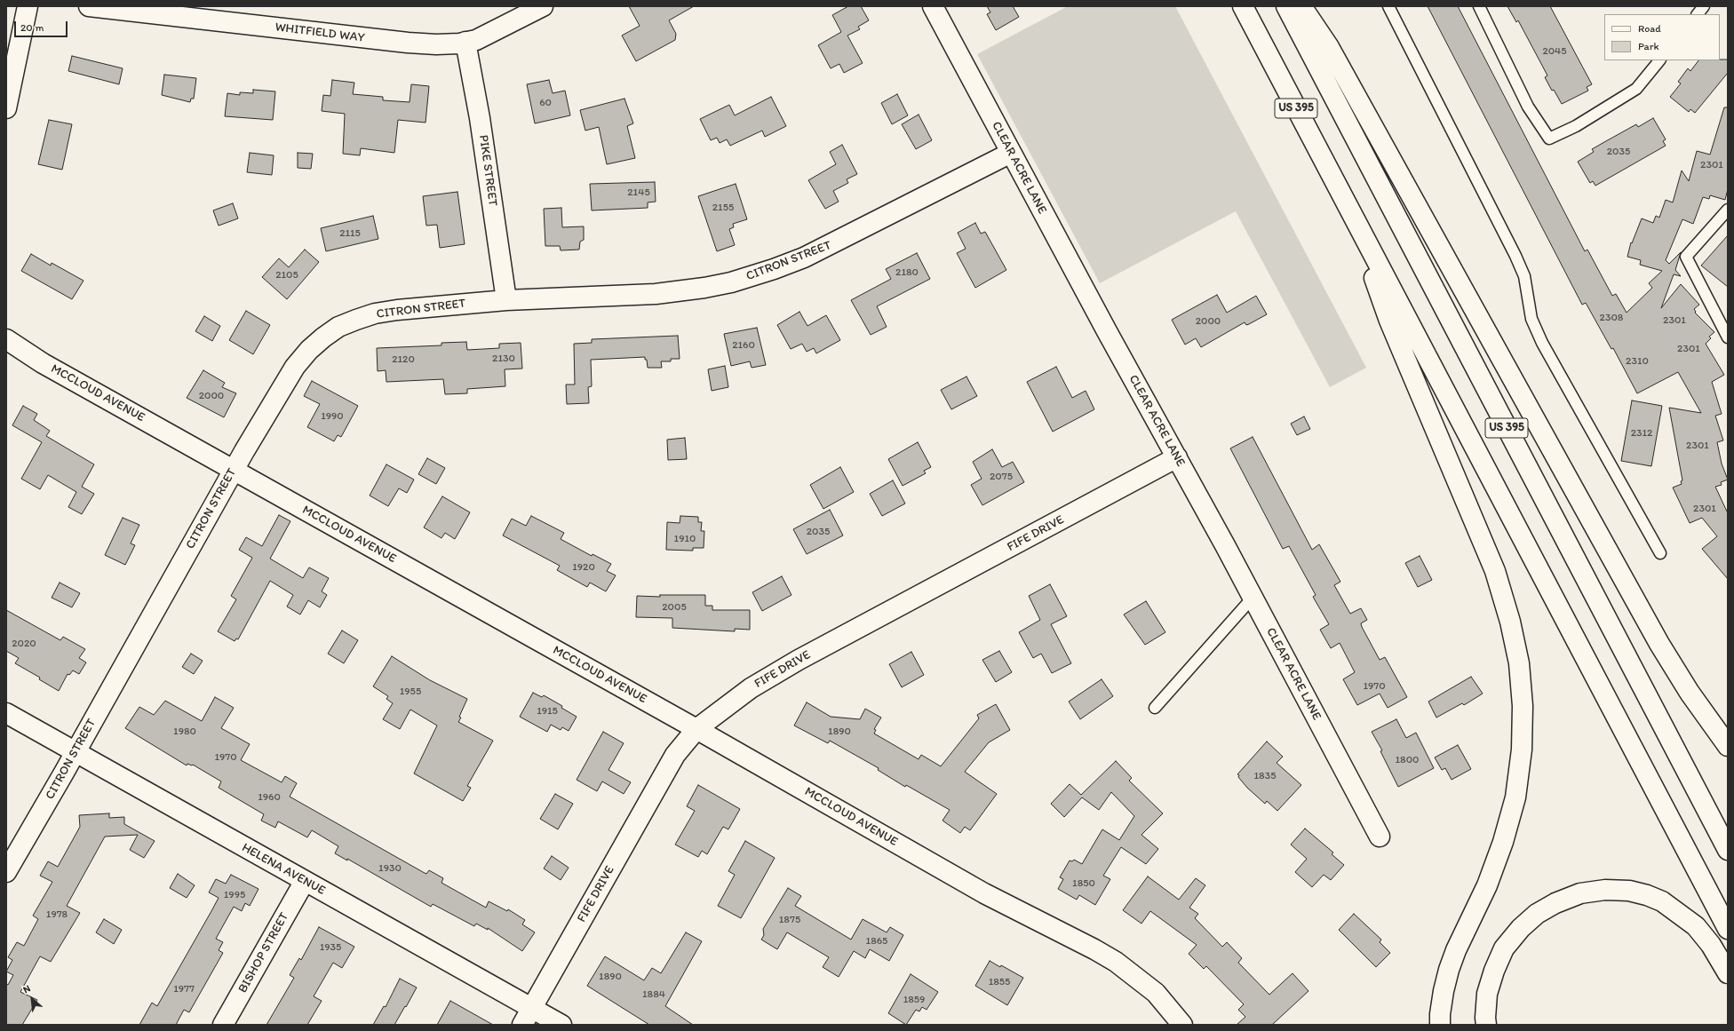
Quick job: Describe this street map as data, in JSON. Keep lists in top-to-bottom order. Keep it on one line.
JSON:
{"streets":{"main road":["WHITFIELD WAY","US 395","CLEAR ACRE LANE","PIKE STREET","CITRON STREET","MCCLOUD AVENUE","FIFE DRIVE","HELENA AVENUE","BISHOP STREET"]},"crossings":[["WHITFIELD WAY","PIKE STREET"],["CLEAR ACRE LANE","CITRON STREET"],["CLEAR ACRE LANE","FIFE DRIVE"],["PIKE STREET","CITRON STREET"],["CITRON STREET","MCCLOUD AVENUE"],["CITRON STREET","HELENA AVENUE"],["MCCLOUD AVENUE","FIFE DRIVE"],["FIFE DRIVE","HELENA AVENUE"],["HELENA AVENUE","BISHOP STREET"]],"house_numbers":["2045","60","2035","2301","2145","2155","2115","2180","2105","2308","2301","2000","2160","2301","2130","2120","2310","2000","1990","2312","2301","2075","2301","2035","1910","1920","2005","2020","1970","1955","1915","1980","1890","1970","1800","1835","1960","1930","1850","1995","1978","1875","1865","1935","1890","1855","1977","1884","1859"],"legend":["Road","Park"],"scale_bar":"20 m","north":"top left"}
